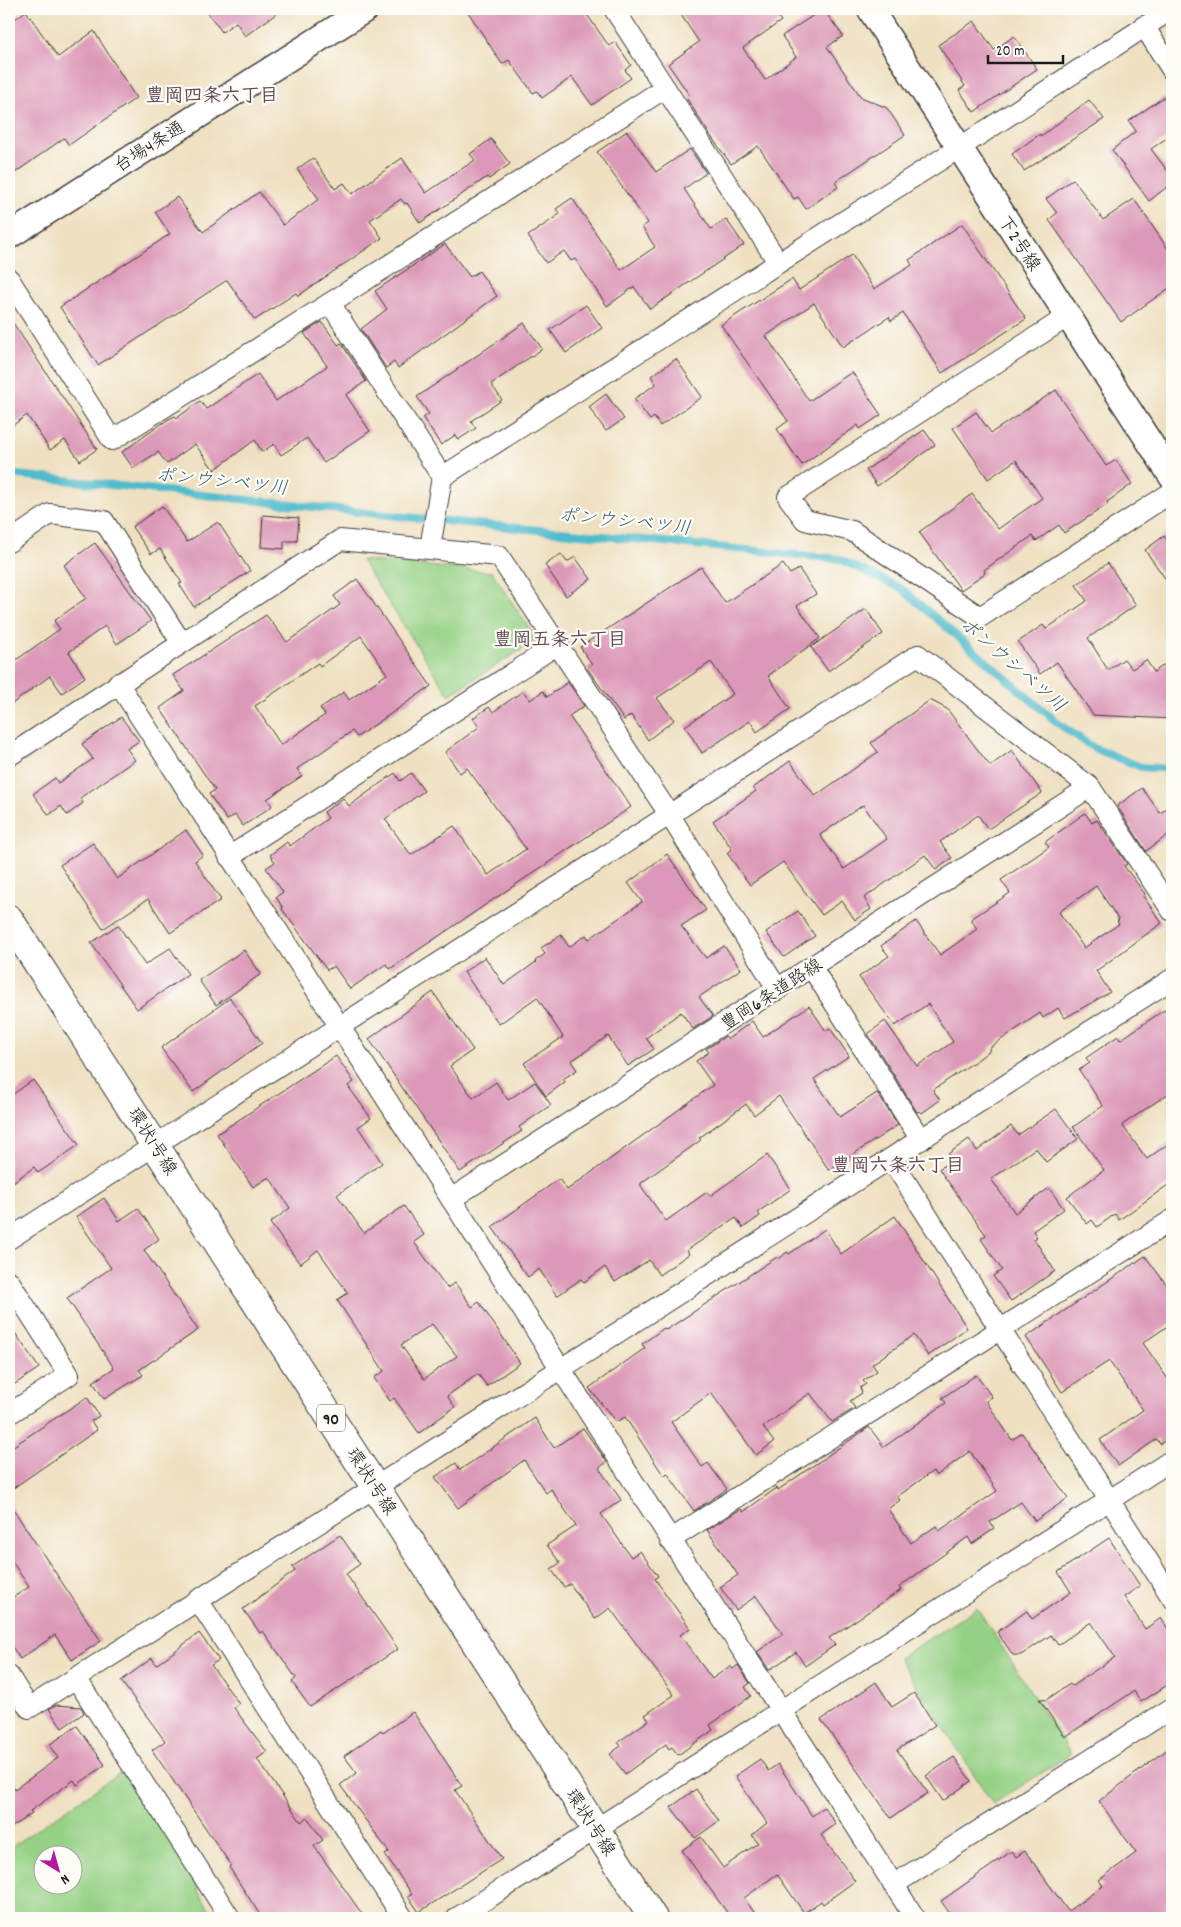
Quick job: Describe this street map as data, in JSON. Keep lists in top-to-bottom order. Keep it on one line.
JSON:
{"streets":{"main road":["環状1号線","90"],"street":["台場4条通","下2号線","豊岡6条道路線"]},"districts":["豊岡四条六丁目","豊岡五条六丁目","豊岡六条六丁目"],"water":["ポンウシベツ川"],"scale_bar":"20 m","north":"bottom right"}
